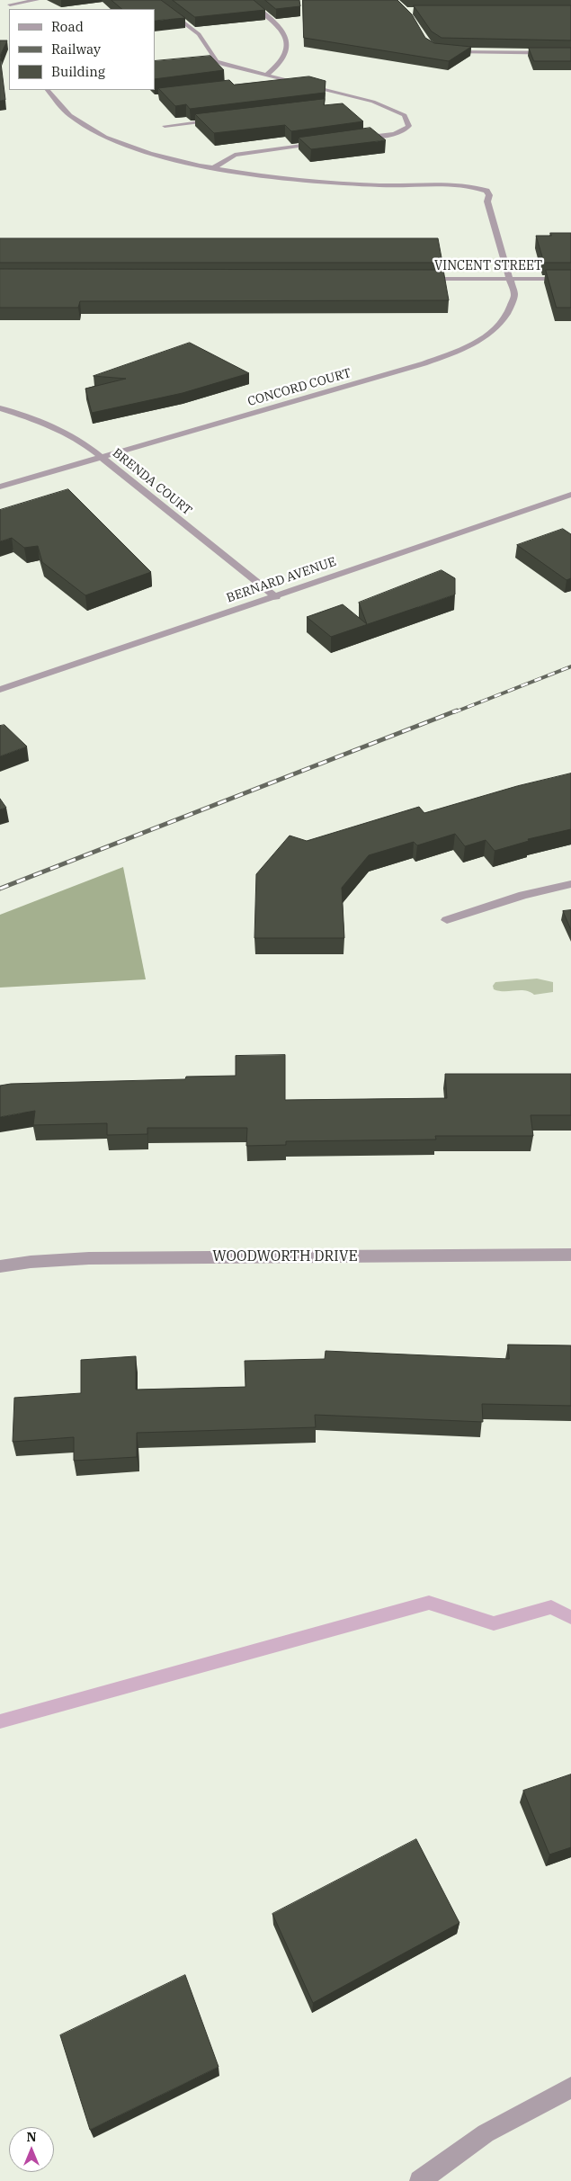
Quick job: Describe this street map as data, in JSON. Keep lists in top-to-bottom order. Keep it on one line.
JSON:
{"streets":{"street":["VINCENT STREET","CONCORD COURT","BRENDA COURT","BERNARD AVENUE","WOODWORTH DRIVE"]},"crossings":[["VINCENT STREET","CONCORD COURT"],["CONCORD COURT","BRENDA COURT"],["BRENDA COURT","BERNARD AVENUE"]],"legend":["Road","Railway","Building"],"north":"top"}
